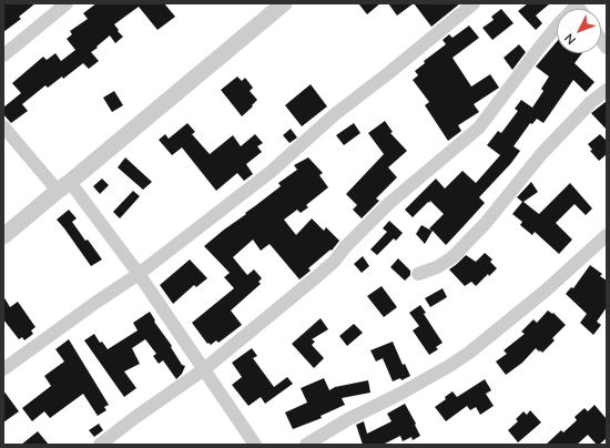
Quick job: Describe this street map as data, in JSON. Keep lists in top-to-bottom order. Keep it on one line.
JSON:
{"north":"bottom left"}
